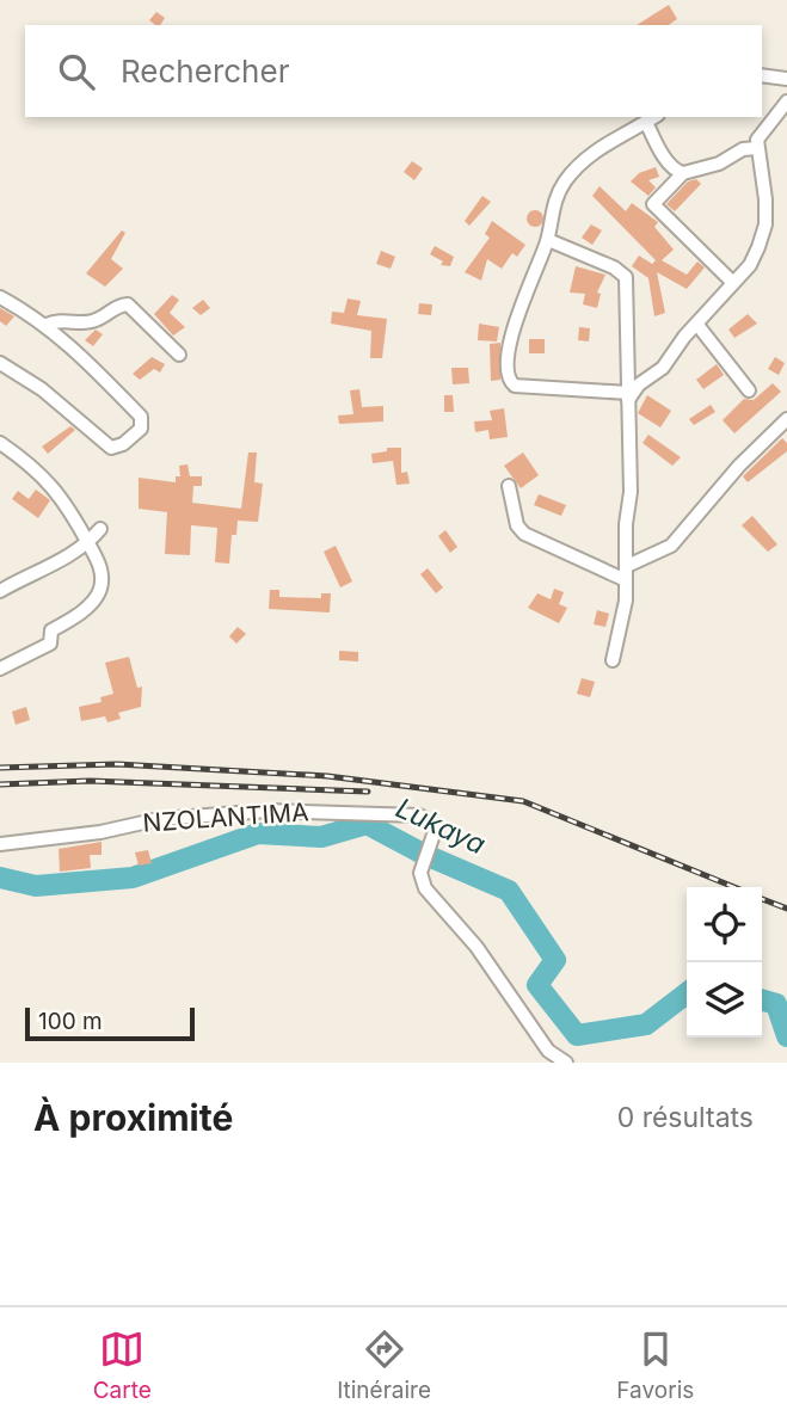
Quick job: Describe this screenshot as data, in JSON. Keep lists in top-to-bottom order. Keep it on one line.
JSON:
{"streets":{"street":["NZOLANTIMA"]},"water":["Lukaya"],"scale_bar":"100 m","page":{"search":"Rechercher","scale":"100 m","heading":["À proximité","0 résultats"],"nav":["Carte","Itinéraire","Favoris"]}}
